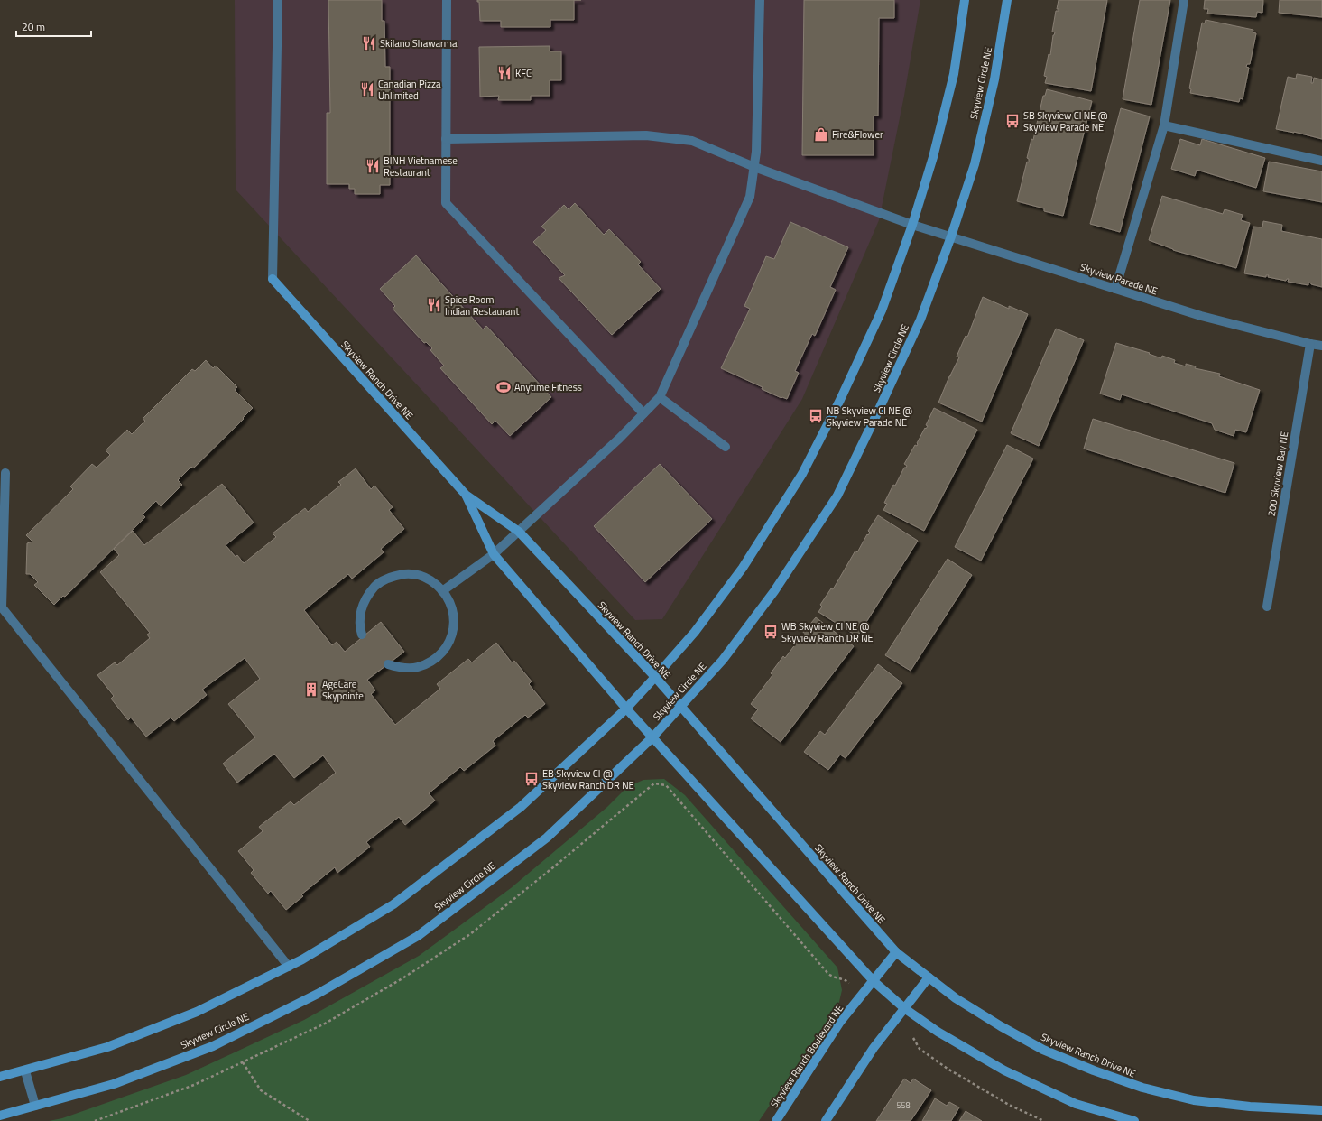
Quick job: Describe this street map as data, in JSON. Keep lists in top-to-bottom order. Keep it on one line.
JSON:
{"streets":{"street":["Skyview Circle NE","Skyview Parade NE","Skyview Ranch Drive NE","200 Skyview Bay NE","Skyview Ranch Boulevard NE"]},"crossings":[["Skyview Circle NE","Skyview Parade NE"],["Skyview Circle NE","Skyview Ranch Drive NE"],["Skyview Parade NE","200 Skyview Bay NE"],["Skyview Ranch Drive NE","Skyview Ranch Boulevard NE"]],"places":{"restaurant":["Skilano Shawarma","KFC","Canadian Pizza Unlimited","BINH Vietnamese Restaurant","Spice Room Indian Restaurant"],"bus stop":["SB Skyview CI NE @ Skyview Parade NE","NB Skyview CI NE @ Skyview Parade NE","WB Skyview CI NE @ Skyview Ranch DR NE","EB Skyview CI @ Skyview Ranch DR NE"],"shop":["Fire&Flower"],"sports":["Anytime Fitness"],"building":["AgeCare Skypointe"]},"house_numbers":["558"],"scale_bar":"20 m"}
